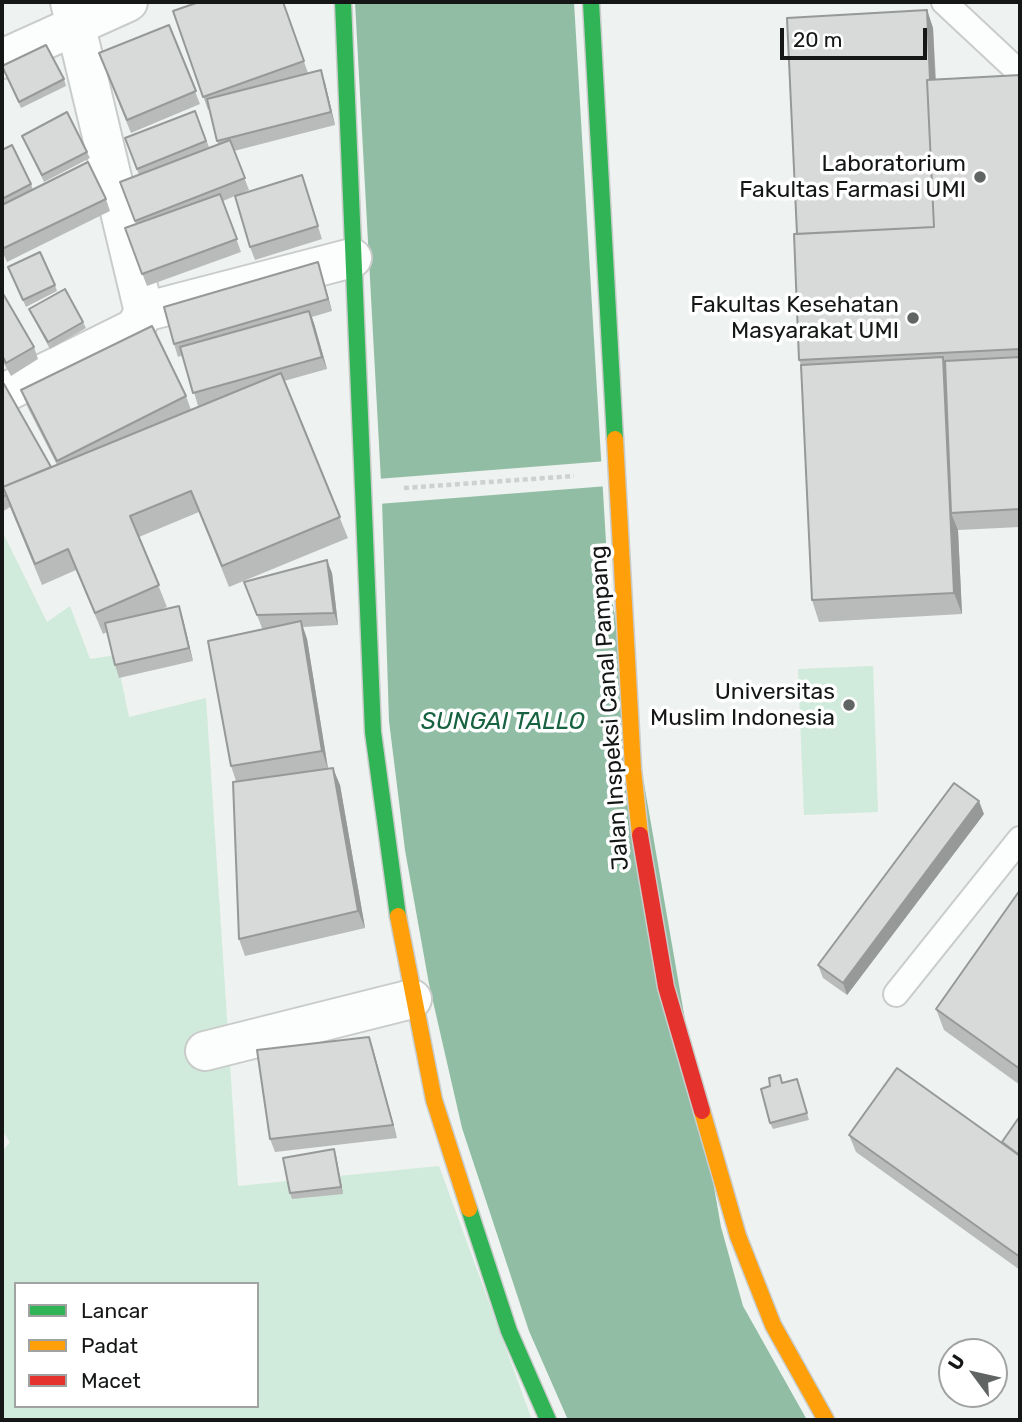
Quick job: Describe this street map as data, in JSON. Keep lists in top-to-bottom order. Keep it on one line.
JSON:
{"streets":{"street":["Jalan Inspeksi Canal Pampang"]},"water":["SUNGAI TALLO"],"places":["Laboratorium Fakultas Farmasi UMI","Fakultas Kesehatan Masyarakat UMI","Universitas Muslim Indonesia"],"legend":["Lancar","Padat","Macet"],"scale_bar":"20 m","north":"top left"}
